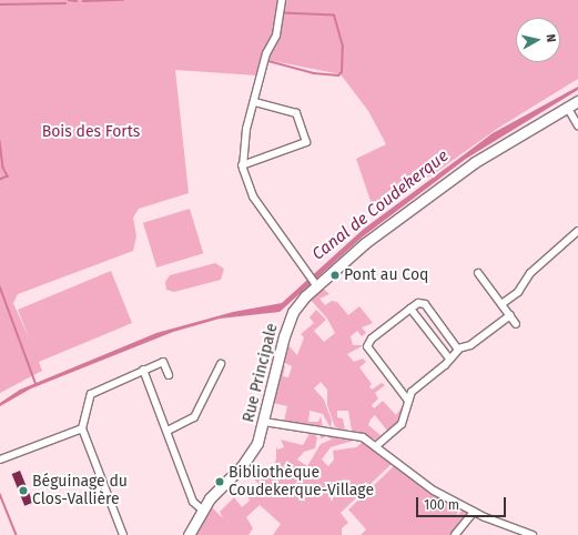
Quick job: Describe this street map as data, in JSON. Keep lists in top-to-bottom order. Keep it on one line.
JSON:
{"streets":{"street":["Rue Principale"]},"water":["Canal de Coudekerque"],"parks":["Bois des Forts"],"places":["Pont au Coq","Bibliothèque Coudekerque-Village","Béguinage du Clos-Vallière"],"scale_bar":"100 m","north":"right"}
